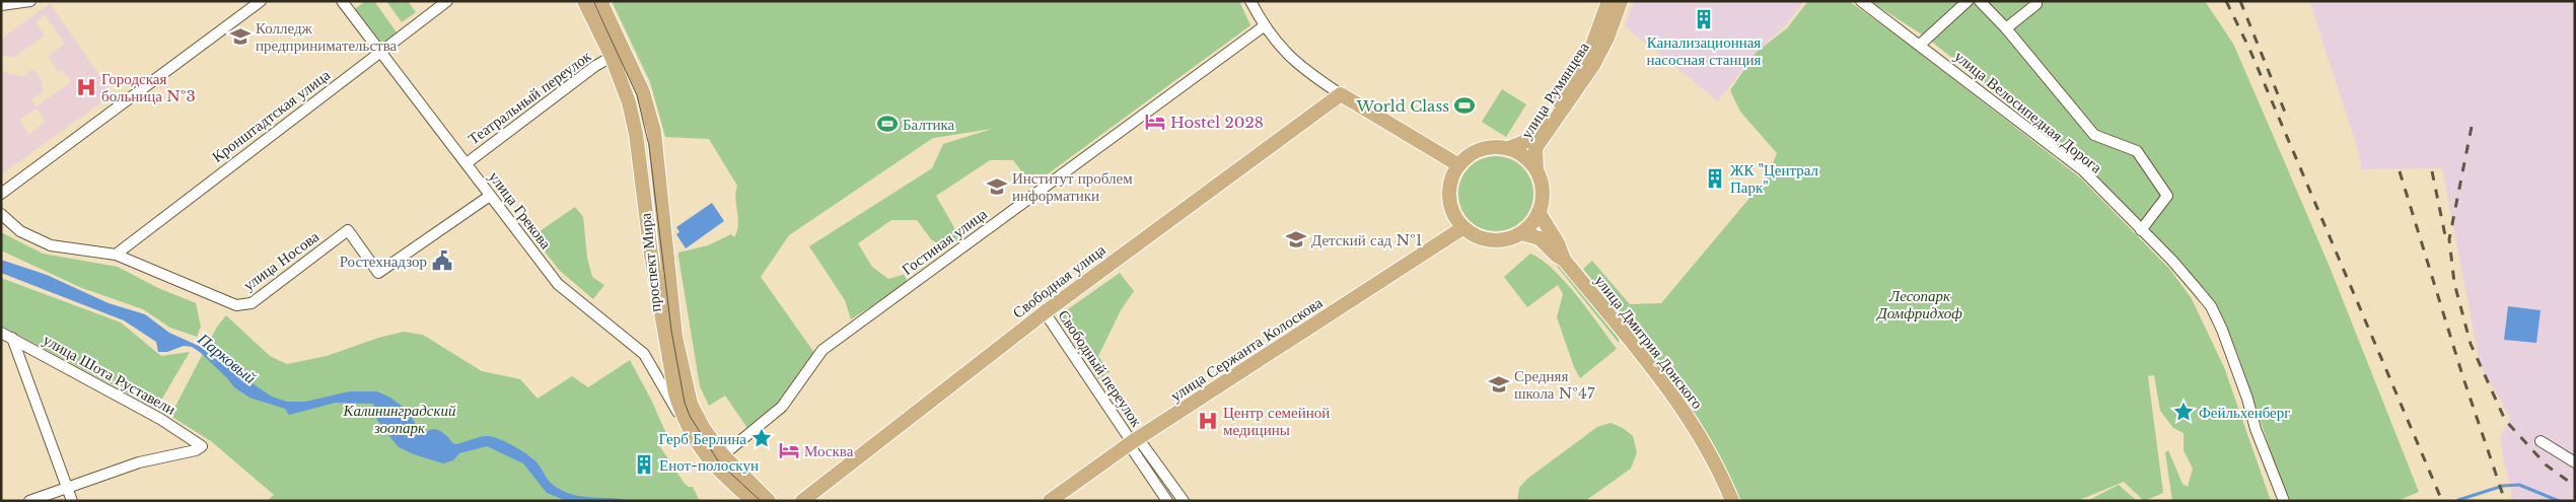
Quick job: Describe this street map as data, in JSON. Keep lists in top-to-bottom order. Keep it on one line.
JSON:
{"streets":{"main road":["улица Румянцева","проспект Мира","Свободная улица","улица Дмитрия Донского","улица Сержанта Колоскова"],"street":["Театральный переулок","улица Велосипедная Дорога","Кронштадтская улица","улица Грекова","Гостиная улица","улица Носова","Свободный переулок","улица Шота Руставели"]},"crossings":[["улица Румянцева","улица Дмитрия Донского"],["улица Румянцева","улица Сержанта Колоскова"],["Театральный переулок","улица Грекова"],["Театральный переулок","проспект Мира"],["Кронштадтская улица","улица Грекова"],["Кронштадтская улица","улица Носова"],["улица Грекова","улица Носова"],["улица Грекова","проспект Мира"],["Гостиная улица","проспект Мира"],["Свободная улица","Свободный переулок"],["улица Дмитрия Донского","улица Сержанта Колоскова"],["улица Сержанта Колоскова","Свободный переулок"]],"water":["Парковый"],"parks":["Лесопарк Домфридхоф","Калининградский зоопарк"],"places":{"building":["Канализационная насосная станция","ЖК \"Централ Парк\"","Енот-полоскун"],"school or university":["Колледж предпринимательства","Институт проблем информатики","Детский сад №1","Средняя школа №47"],"hospital":["Городская больница №3","Центр семейной медицины"],"sports":["World Class","Балтика"],"hotel":["Hostel 2028","Москва"],"public building":["Ростехнадзор"],"place":["Фейльхенберг","Герб Берлина"]}}
